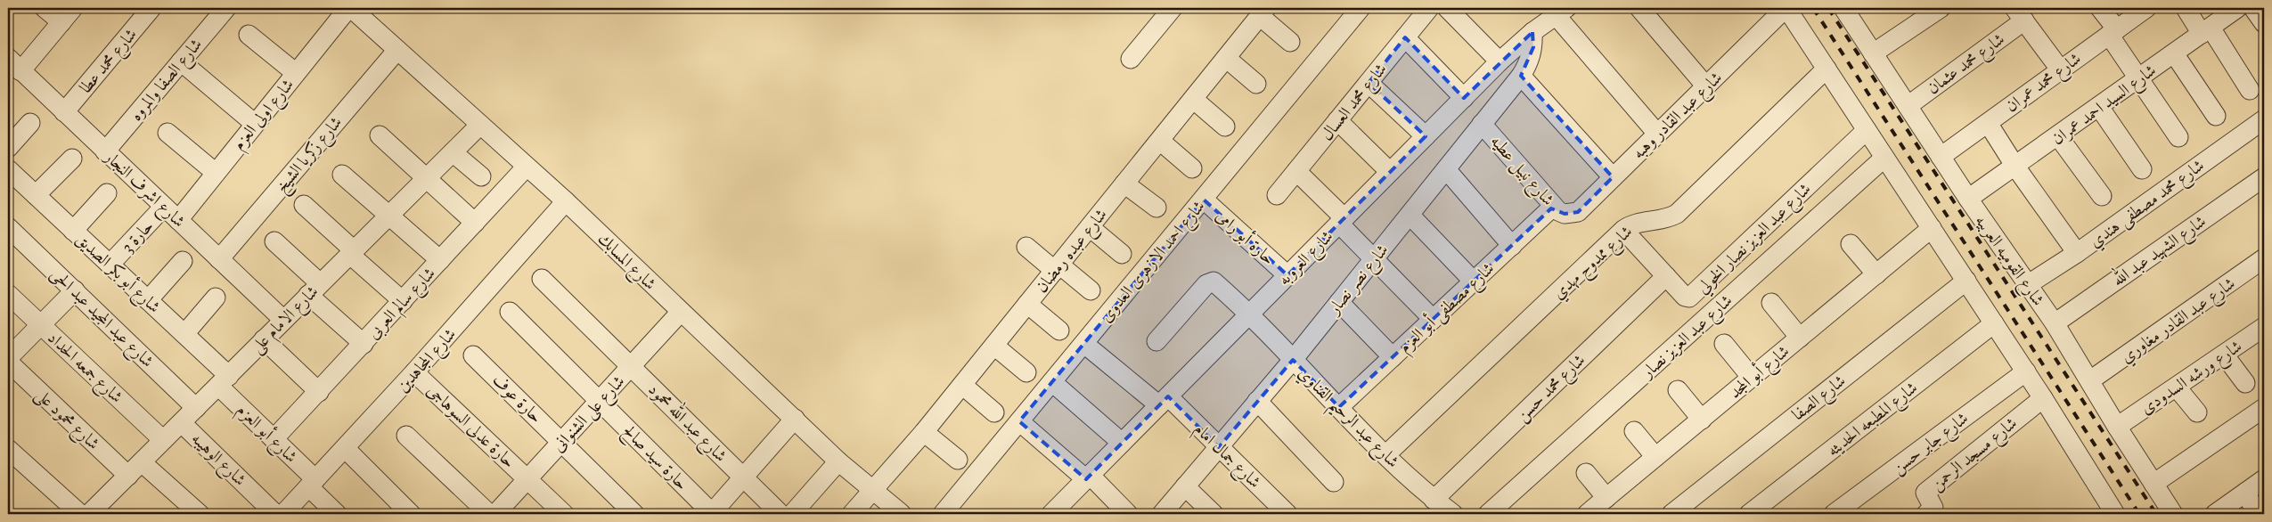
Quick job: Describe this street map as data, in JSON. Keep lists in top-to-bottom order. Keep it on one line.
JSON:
{"streets":{"street":["شارع محمد عطا","شارع محمد عثمان","شارع الصفا والمروه","شارع محمد عمران","شارع محمد العسال","شارع السيد احمد عمران","شارع اولى العزم","شارع عبد القادر وهبه","شارع زكريا الشيخ","شارع نبيل عطيه","شارع اشرف النجار","شارع محمد مصطفى هندي","حارة 3","حارة أبو رامى","شارع عبد العزيز نصار الخولي","شارع عبده رمضان","شارع الشهيد عبد الله","شارع العروبه","شارع القوميه العربيه","شارع المسابك","شارع احمد الازهرى العدوى","شارع ممدوح مهدي","شارع أبو بكر الصديق","شارع نصر نصار","شارع سالم العربى","شارع مصطفى أبو العزم","شارع عبد المجيد عبد الحى","شارع الامام على","شارع عبد القادر مغاوري","شارع عبد العزيز نصار","شارع المجاهدين","شارع جمعه الحداد","شارع أبو المجد","شارع ورشه السدودى","شارع محمد حسن","شارع الصفا","حارة عوف","شارع على الشنوانى","شارع عبد الرحيم القناوي","شارع محمود على","شارع المطبعه الحديثه","شارع عبد الله محمود","حارة عدلى السوهاجى","شارع أبو العزم","شارع جابر حسن","شارع مسجد الرحمن","شارع جمال امام","حارة سيد صالح","شارع الوهيبه"]},"crossings":[["شارع محمد عطا","شارع اشرف النجار"],["شارع محمد عثمان","شارع القوميه العربيه"],["شارع الصفا والمروه","شارع اشرف النجار"],["شارع محمد عمران","شارع القوميه العربيه"],["شارع السيد احمد عمران","شارع القوميه العربيه"],["شارع اولى العزم","شارع اشرف النجار"],["شارع اولى العزم","شارع المسابك"],["شارع عبد القادر وهبه","شارع نبيل عطيه"],["شارع عبد القادر وهبه","شارع مصطفى أبو العزم"],["شارع زكريا الشيخ","شارع اشرف النجار"],["شارع زكريا الشيخ","شارع المسابك"],["شارع نبيل عطيه","شارع نصر نصار"],["شارع نبيل عطيه","شارع مصطفى أبو العزم"],["شارع اشرف النجار","حارة 3"],["شارع اشرف النجار","شارع الامام على"],["شارع محمد مصطفى هندي","شارع القوميه العربيه"],["حارة 3","شارع أبو بكر الصديق"],["حارة أبو رامى","شارع العروبه"],["حارة أبو رامى","شارع احمد الازهرى العدوى"],["شارع عبد العزيز نصار الخولي","شارع ممدوح مهدي"],["شارع عبد العزيز نصار الخولي","شارع محمد حسن"],["شارع عبده رمضان","شارع المسابك"],["شارع الشهيد عبد الله","شارع القوميه العربيه"],["شارع العروبه","شارع نصر نصار"],["شارع العروبه","شارع عبد الرحيم القناوي"],["شارع العروبه","شارع جمال امام"],["شارع القوميه العربيه","شارع عبد القادر مغاوري"],["شارع القوميه العربيه","شارع ورشه السدودى"],["شارع المسابك","شارع سالم العربى"],["شارع المسابك","شارع الامام على"],["شارع المسابك","شارع المجاهدين"],["شارع المسابك","شارع على الشنوانى"],["شارع احمد الازهرى العدوى","شارع جمال امام"],["شارع ممدوح مهدي","شارع عبد الرحيم القناوي"],["شارع أبو بكر الصديق","شارع الامام على"],["شارع أبو بكر الصديق","شارع أبو العزم"],["شارع نصر نصار","شارع عبد الرحيم القناوي"],["شارع نصر نصار","شارع جمال امام"],["شارع سالم العربى","شارع أبو العزم"],["شارع مصطفى أبو العزم","شارع عبد الرحيم القناوي"],["شارع عبد المجيد عبد الحى","شارع الامام على"],["شارع الامام على","شارع جمعه الحداد"],["شارع الامام على","شارع محمود على"],["شارع الامام على","شارع أبو العزم"],["شارع الامام على","شارع الوهيبه"],["شارع المجاهدين","حارة عدلى السوهاجى"],["شارع المجاهدين","شارع أبو العزم"],["شارع محمد حسن","شارع عبد الرحيم القناوي"],["حارة عوف","شارع على الشنوانى"],["شارع على الشنوانى","شارع عبد الله محمود"],["شارع على الشنوانى","حارة عدلى السوهاجى"],["شارع على الشنوانى","حارة سيد صالح"]]}
